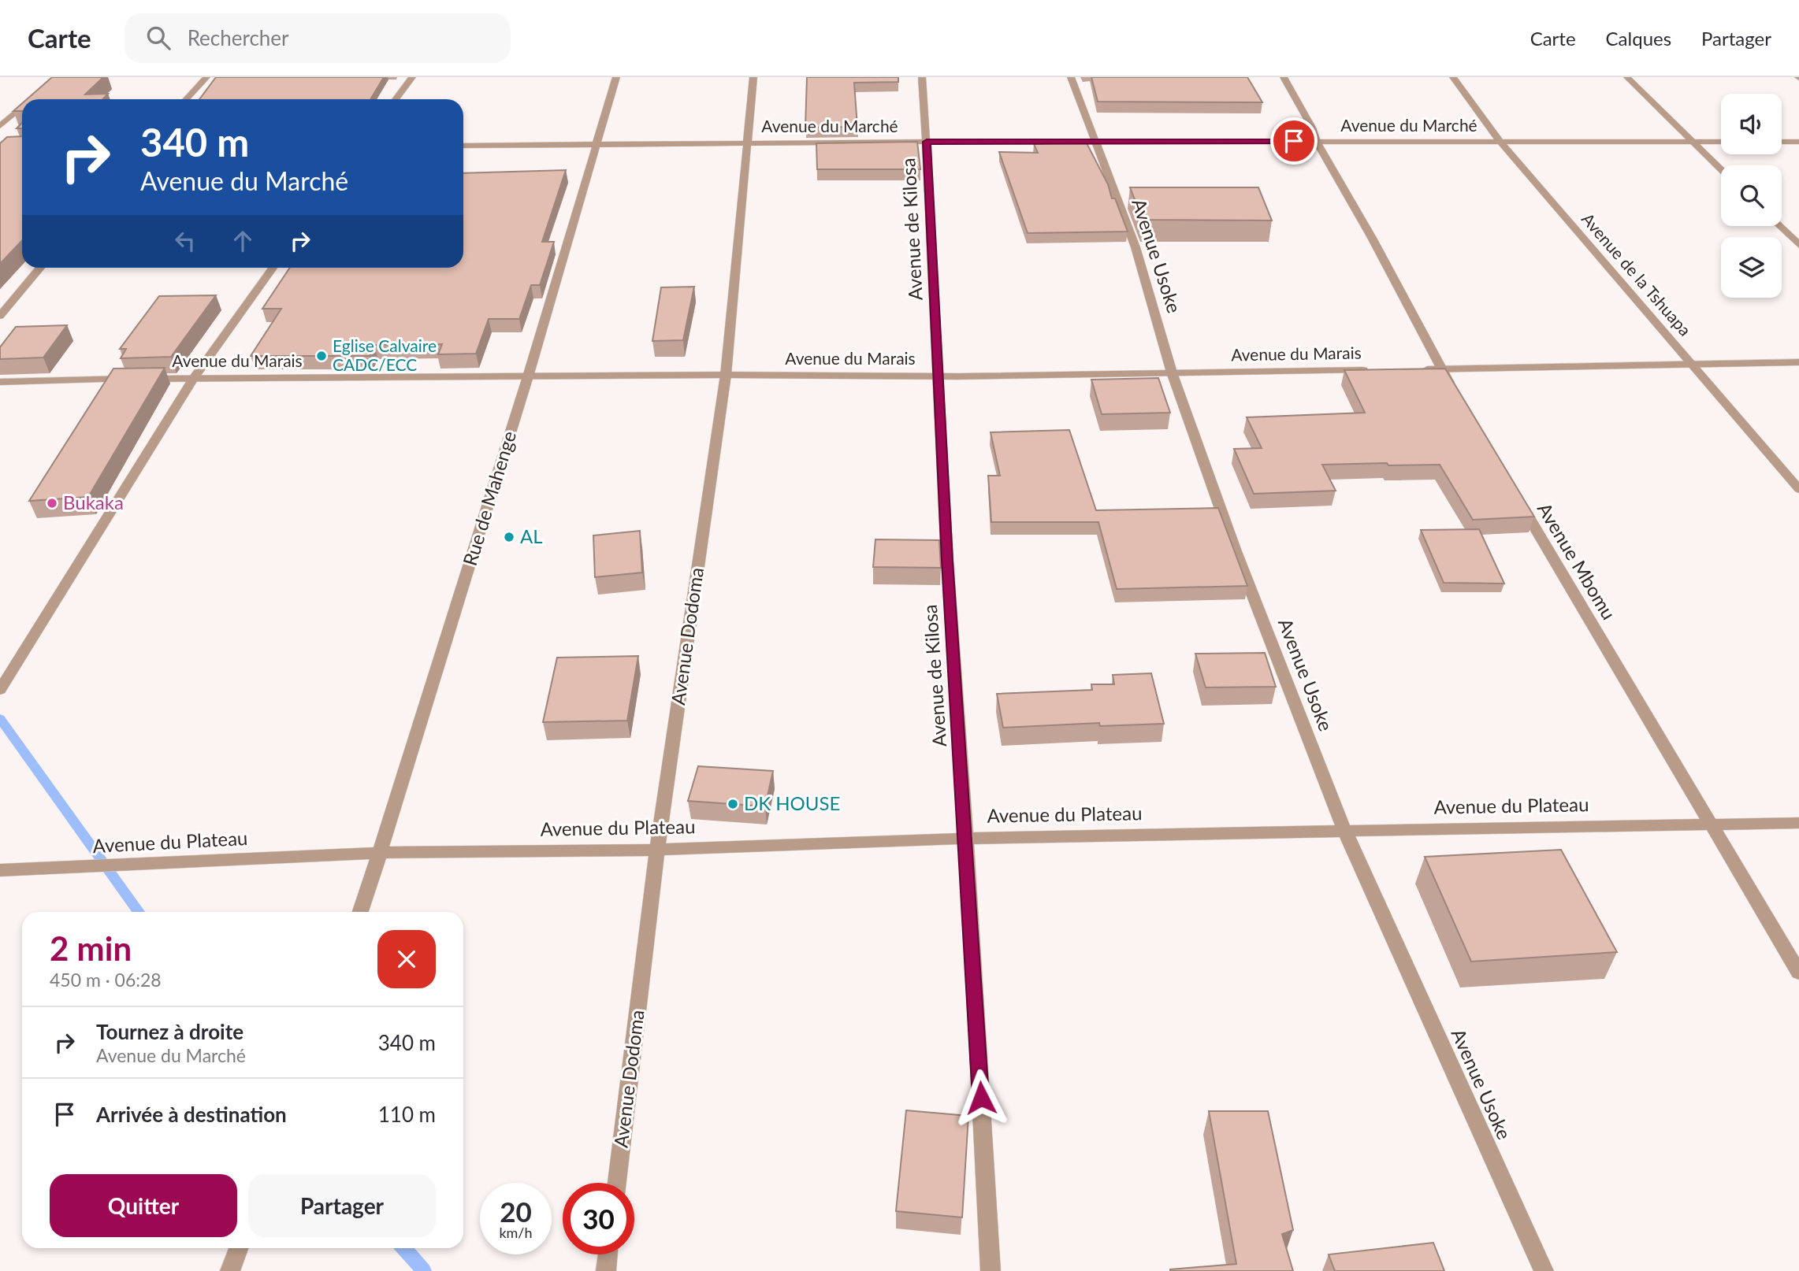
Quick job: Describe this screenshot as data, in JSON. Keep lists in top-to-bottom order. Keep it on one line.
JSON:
{"streets":{"street":["Avenue du Marché","Avenue de Kilosa","Avenue Usoke","Avenue de la Tshuapa","Avenue du Marais","Rue de Mahenge","Avenue Mbomu","Avenue Dodoma","Avenue du Plateau"]},"crossings":[["Avenue du Marché","Avenue de Kilosa"],["Avenue du Marché","Avenue Usoke"],["Avenue du Marché","Avenue de la Tshuapa"],["Avenue du Marché","Rue de Mahenge"],["Avenue du Marché","Avenue Dodoma"],["Avenue de Kilosa","Avenue du Marais"],["Avenue de Kilosa","Avenue du Plateau"],["Avenue Usoke","Avenue du Marais"],["Avenue Usoke","Avenue du Plateau"],["Avenue du Marais","Rue de Mahenge"],["Avenue du Marais","Avenue Dodoma"],["Rue de Mahenge","Avenue du Plateau"],["Avenue Mbomu","Avenue du Plateau"],["Avenue Dodoma","Avenue du Plateau"]],"places":["Eglise Calvaire CADC/ECC","Bukaka","AL","DK HOUSE"],"page":{"header":"Carte","search":"Rechercher","nav":["Carte","Calques","Partager"],"turn":["340 m","Avenue du Marché"],"heading":["2 min","450 m · 06:28"],"list":[{"name":"Tournez à droite","note":"Avenue du Marché","value":"340 m"},{"name":"Arrivée à destination","value":"110 m"}],"buttons":["Quitter","Partager"],"speed":"20 km/h","limit":"30"}}
